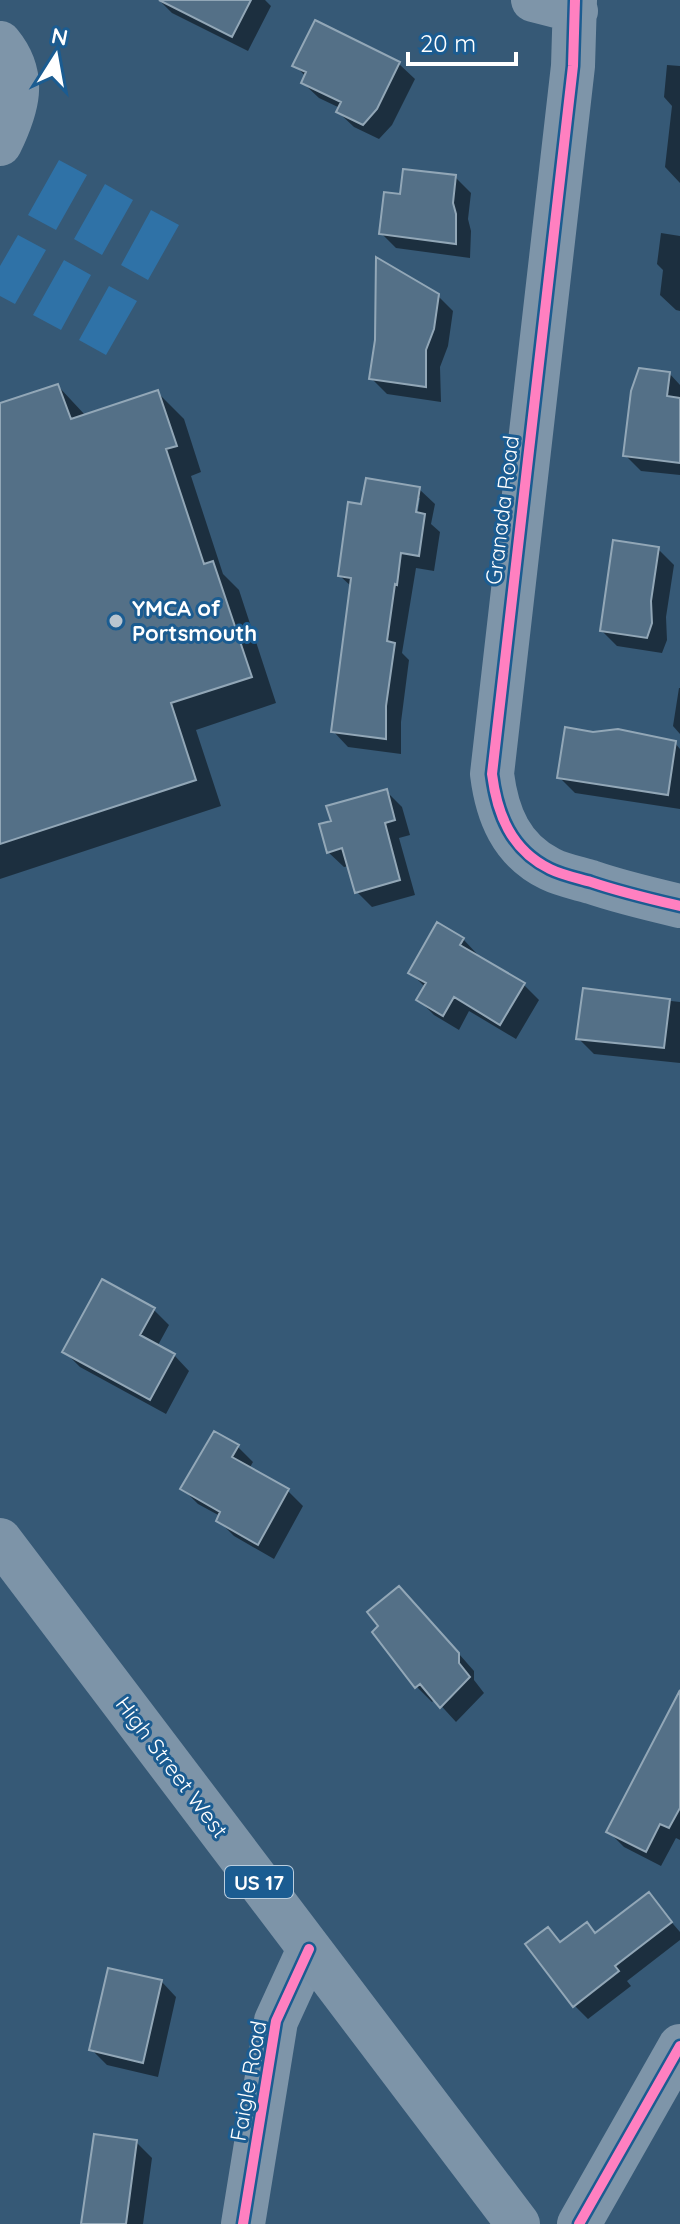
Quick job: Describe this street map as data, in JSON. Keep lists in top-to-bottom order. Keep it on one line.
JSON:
{"streets":{"main road":["High Street West","US 17"],"street":["Granada Road","Faigle Road"]},"crossings":[["High Street West","Faigle Road"]],"places":["YMCA of Portsmouth"],"scale_bar":"20 m","north":"top"}
